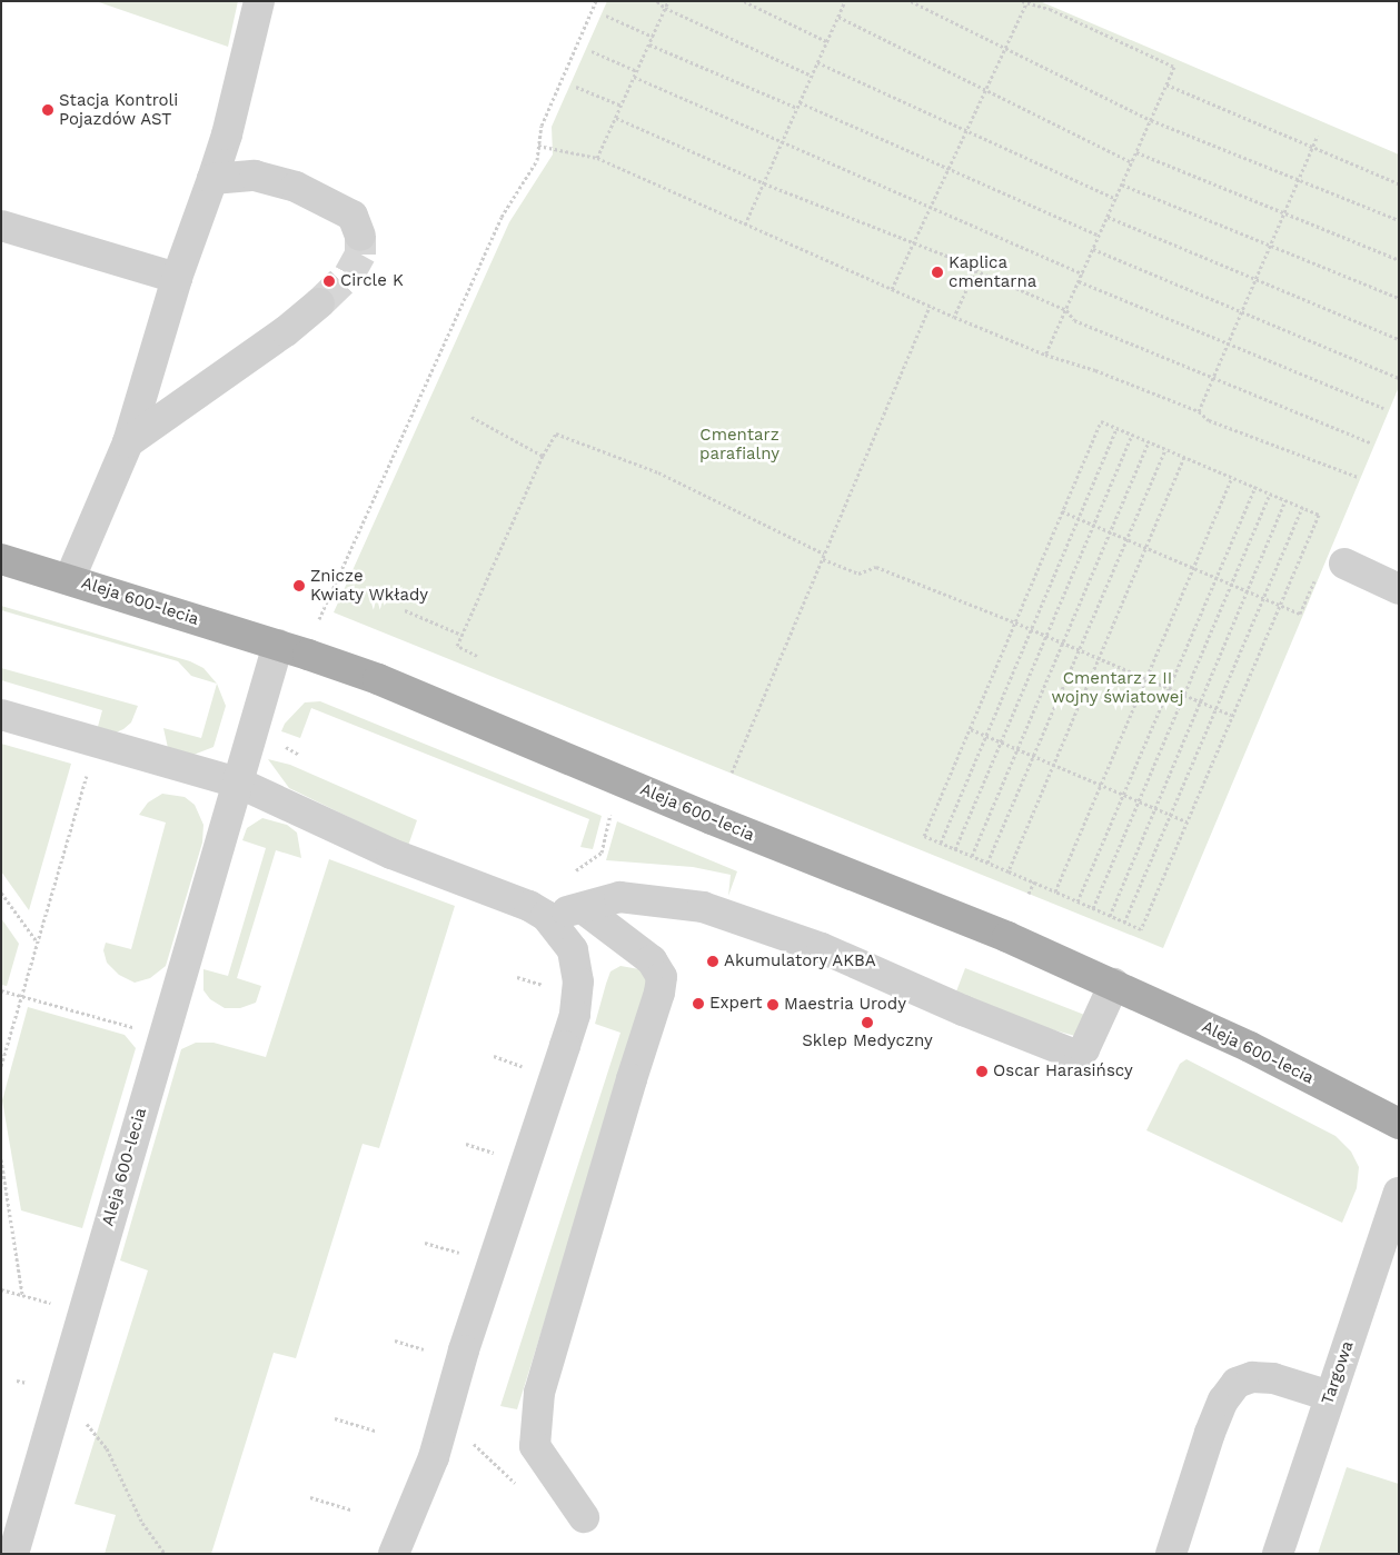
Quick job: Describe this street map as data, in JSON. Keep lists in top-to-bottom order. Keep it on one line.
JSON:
{"streets":{"main road":["Aleja 600-lecia"],"street":["Targowa"]},"parks":["Cmentarz parafialny","Cmentarz z II wojny światowej"],"places":["Stacja Kontroli Pojazdów AST","Kaplica cmentarna","Circle K","Znicze Kwiaty Wkłady","Akumulatory AKBA","Expert","Maestria Urody","Sklep Medyczny","Oscar Harasińscy"]}
